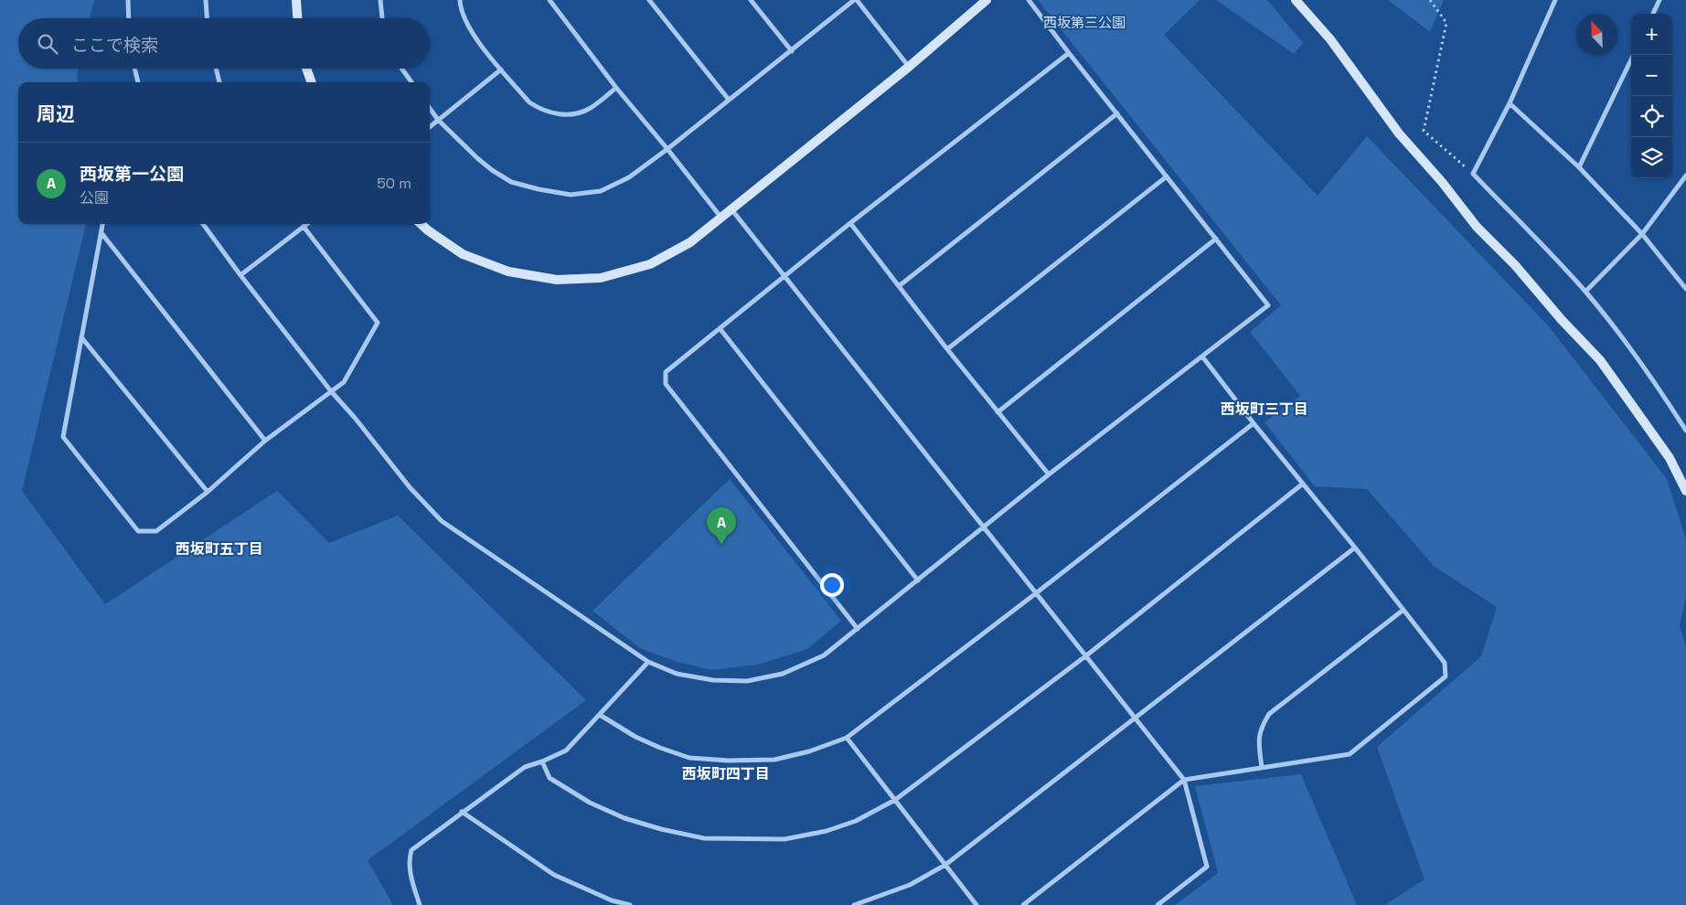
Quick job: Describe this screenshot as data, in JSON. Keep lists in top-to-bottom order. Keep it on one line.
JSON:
{"districts":["西坂町三丁目","西坂町五丁目","西坂町四丁目"],"parks":["西坂第三公園"],"north":"top left","page":{"map_buttons":["+","−"],"search":"ここで検索","heading":"周辺","list":[{"mark":"A","name":"西坂第一公園","note":"公園","value":"50 m"}],"pins":"A"}}
